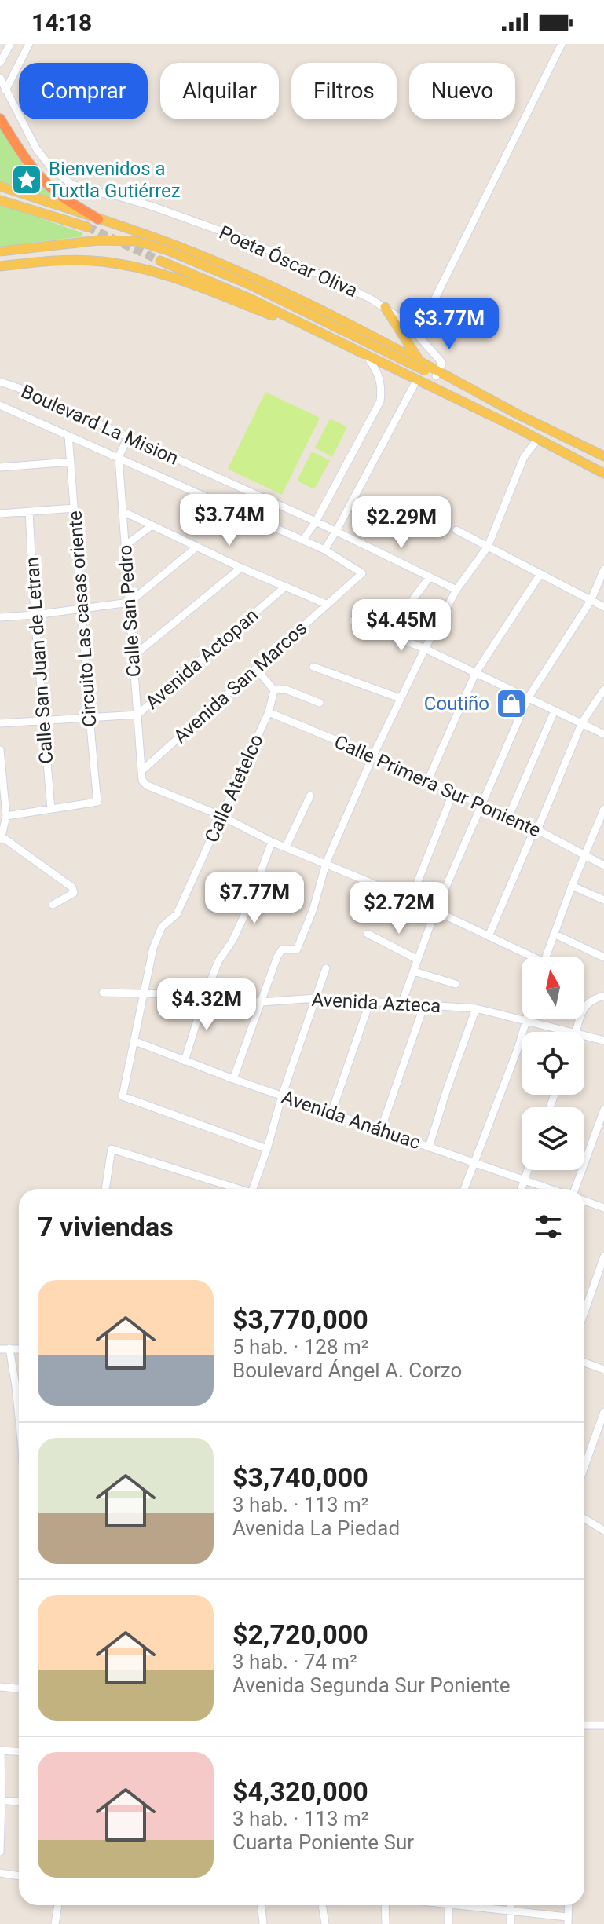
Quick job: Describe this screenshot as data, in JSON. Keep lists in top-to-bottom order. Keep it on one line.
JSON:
{"streets":{"street":["Poeta Óscar Oliva","Boulevard La Mision","Calle San Pedro","Circuito Las casas oriente","Avenida Actopan","Calle San Juan de Letran","Avenida San Marcos","Calle Primera Sur Poniente","Calle Atetelco","Avenida Azteca","Avenida Anáhuac"]},"crossings":[["Boulevard La Mision","Calle San Pedro"],["Boulevard La Mision","Circuito Las casas oriente"],["Boulevard La Mision","Avenida San Marcos"],["Calle San Pedro","Avenida Actopan"],["Calle San Pedro","Avenida San Marcos"],["Calle San Pedro","Calle Atetelco"],["Circuito Las casas oriente","Avenida Actopan"],["Circuito Las casas oriente","Calle San Juan de Letran"],["Avenida Actopan","Calle San Juan de Letran"],["Calle Primera Sur Poniente","Calle Atetelco"],["Calle Atetelco","Avenida Azteca"],["Calle Atetelco","Avenida Anáhuac"]],"places":{"place":["Bienvenidos a Tuxtla Gutiérrez"],"shop":["Coutiño"]},"north":"top","page":{"status":"14:18","chip":["Comprar","Alquilar","Filtros","Nuevo"],"price":["$3.77M","$3.74M","$2.29M","$4.45M","$7.77M","$2.72M","$4.32M"],"heading":"7 viviendas","list":[{"name":"$3,770,000","note":"5 hab. · 128 m² · Boulevard Ángel A. Corzo"},{"name":"$3,740,000","note":"3 hab. · 113 m² · Avenida La Piedad"},{"name":"$2,720,000","note":"3 hab. · 74 m² · Avenida Segunda Sur Poniente"},{"name":"$4,320,000","note":"3 hab. · 113 m² · Cuarta Poniente Sur"}]}}
